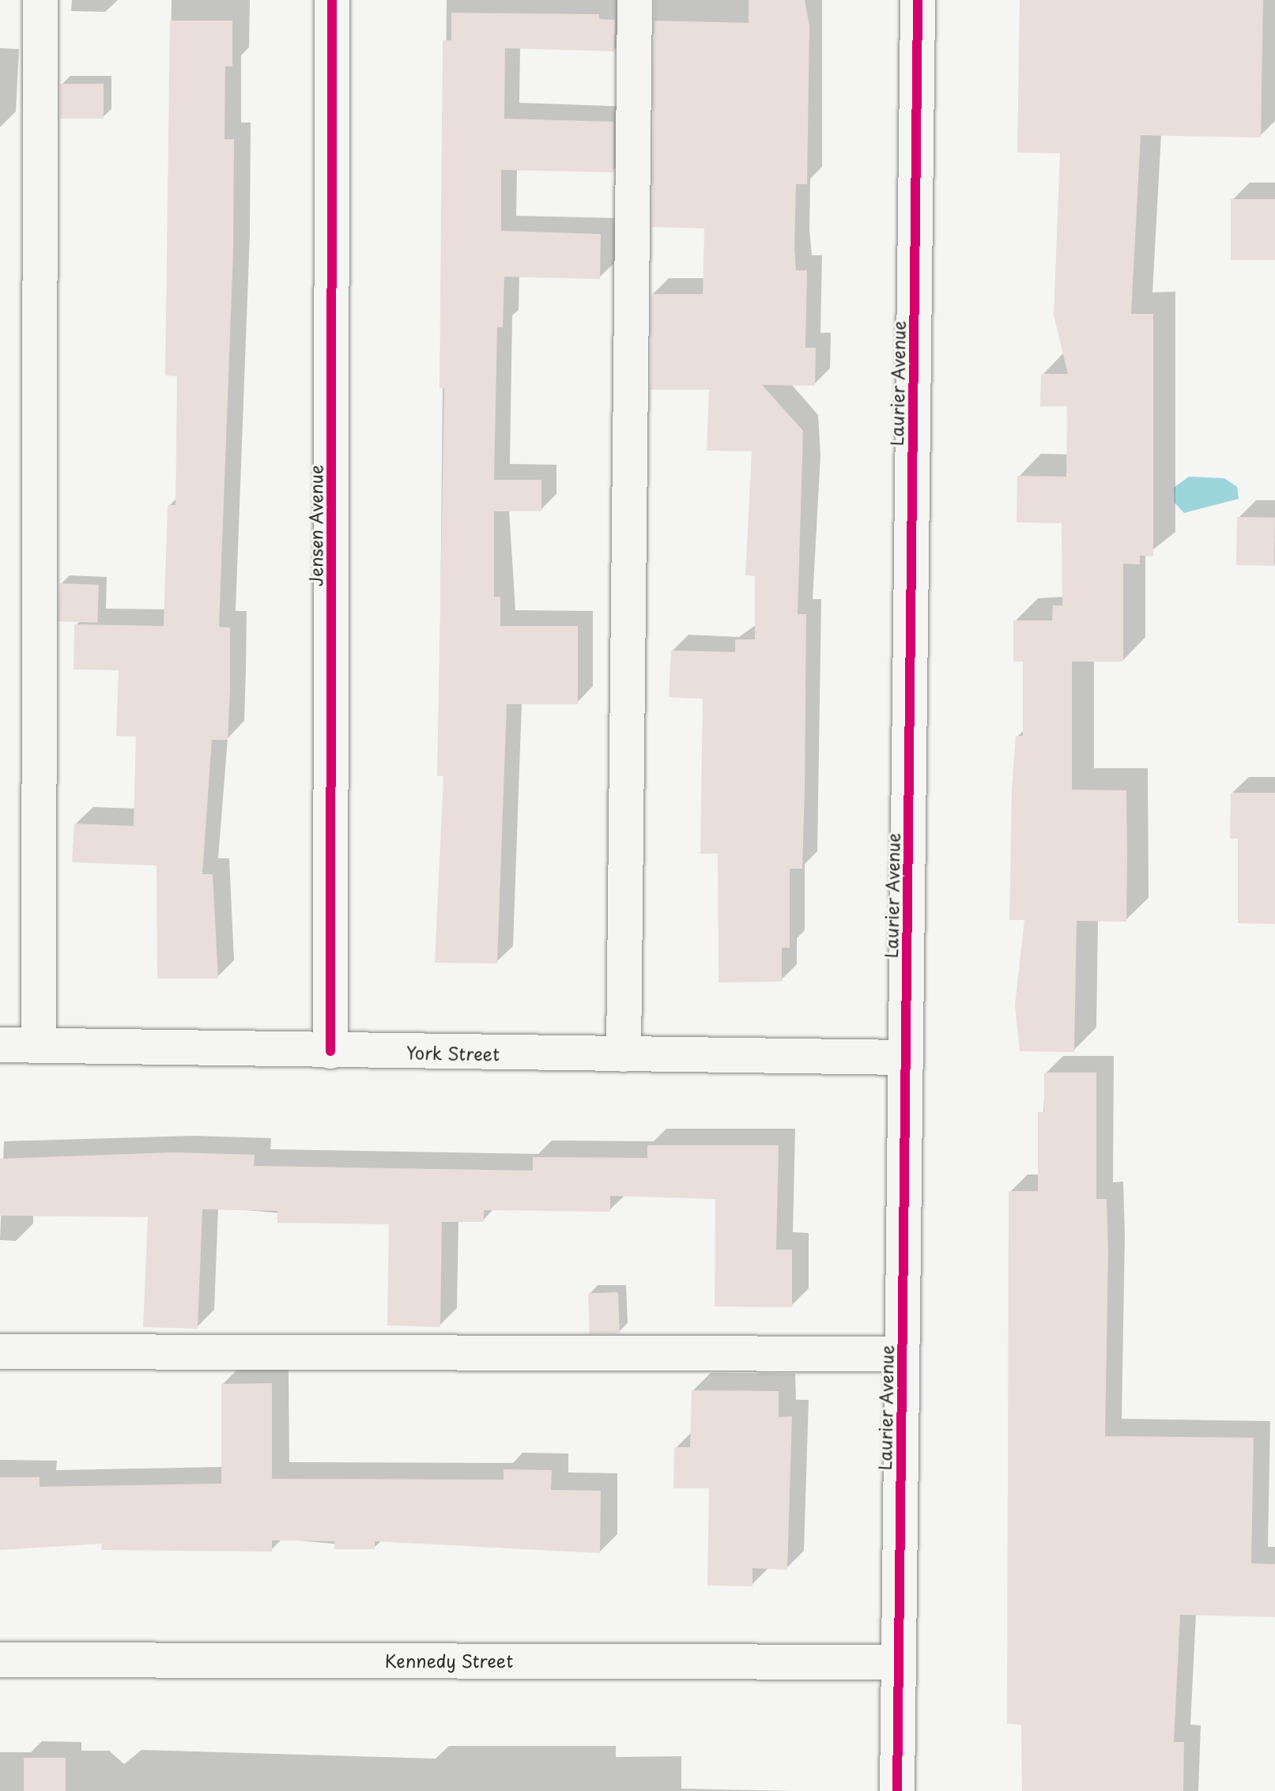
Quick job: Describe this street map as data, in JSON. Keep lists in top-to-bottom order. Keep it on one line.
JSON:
{"streets":{"street":["Laurier Avenue","Jensen Avenue","York Street","Kennedy Street"]},"crossings":[["Laurier Avenue","York Street"],["Laurier Avenue","Kennedy Street"],["Jensen Avenue","York Street"]]}
